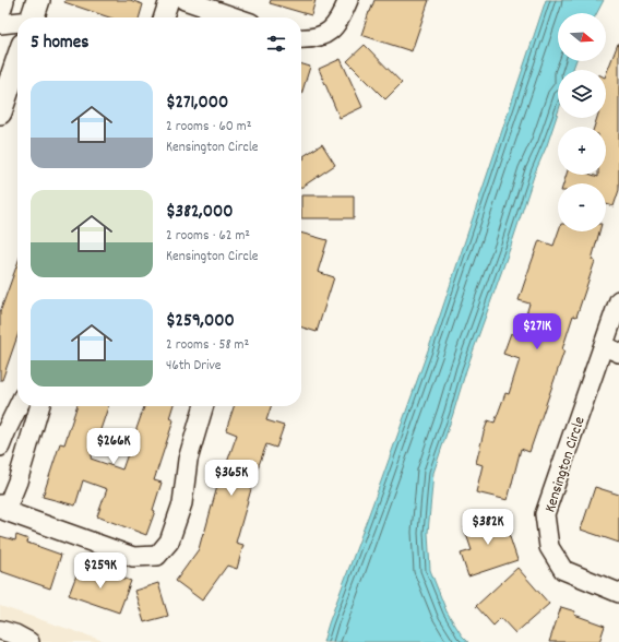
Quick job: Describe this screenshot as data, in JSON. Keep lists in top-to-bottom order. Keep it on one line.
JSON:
{"streets":{"street":["Kensington Circle"]},"north":"right","page":{"map_buttons":["+","−"],"heading":"5 homes","list":[{"name":"$271,000","note":"2 rooms · 60 m² · Kensington Circle"},{"name":"$382,000","note":"2 rooms · 62 m² · Kensington Circle"},{"name":"$259,000","note":"2 rooms · 58 m² · 46th Drive"}],"price":["$271K","$266K","$365K","$382K","$259K"]}}
